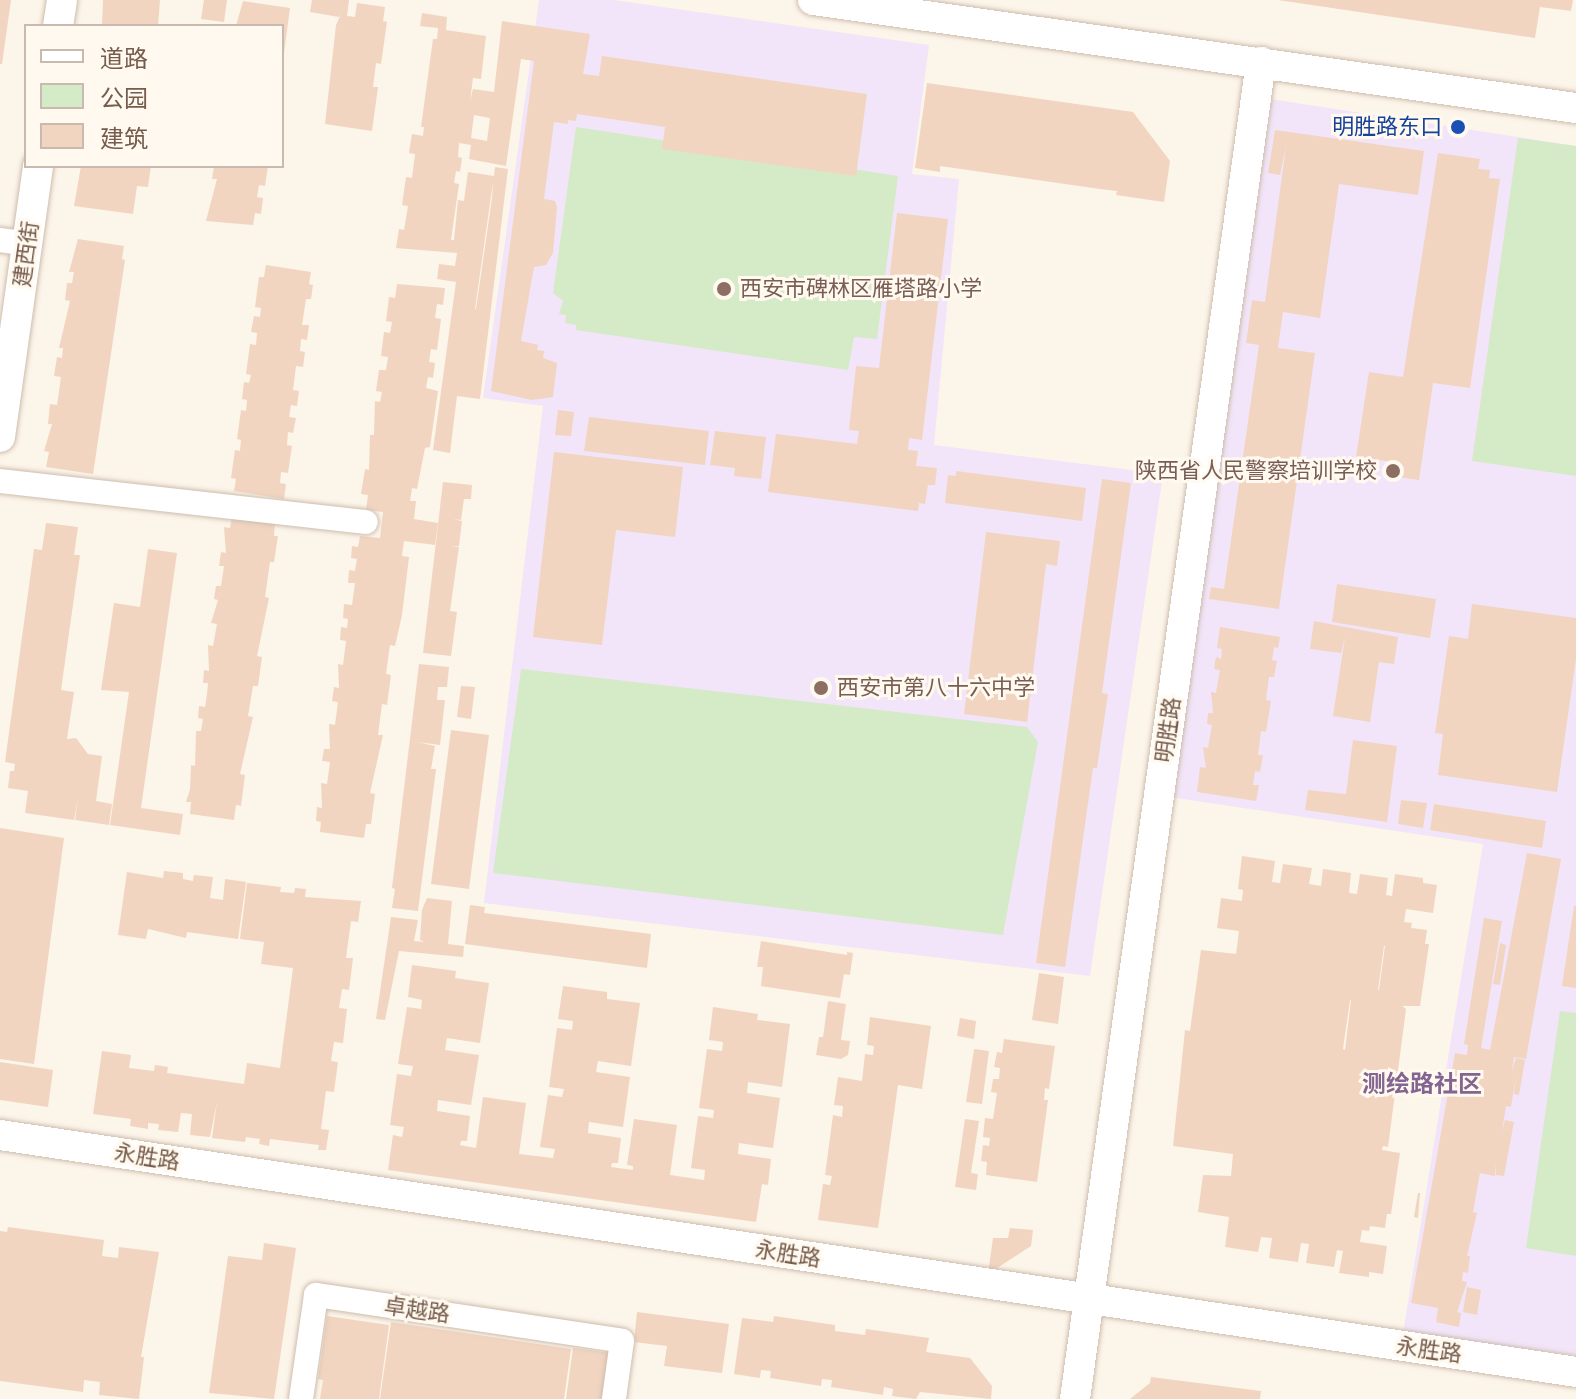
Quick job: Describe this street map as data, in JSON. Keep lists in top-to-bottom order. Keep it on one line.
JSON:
{"streets":{"street":["建西街","明胜路","永胜路","卓越路"]},"crossings":[["明胜路","永胜路"]],"districts":["测绘路社区"],"places":["明胜路东口","西安市碑林区雁塔路小学","陕西省人民警察培训学校","西安市第八十六中学"],"legend":["道路","公园","建筑"]}
